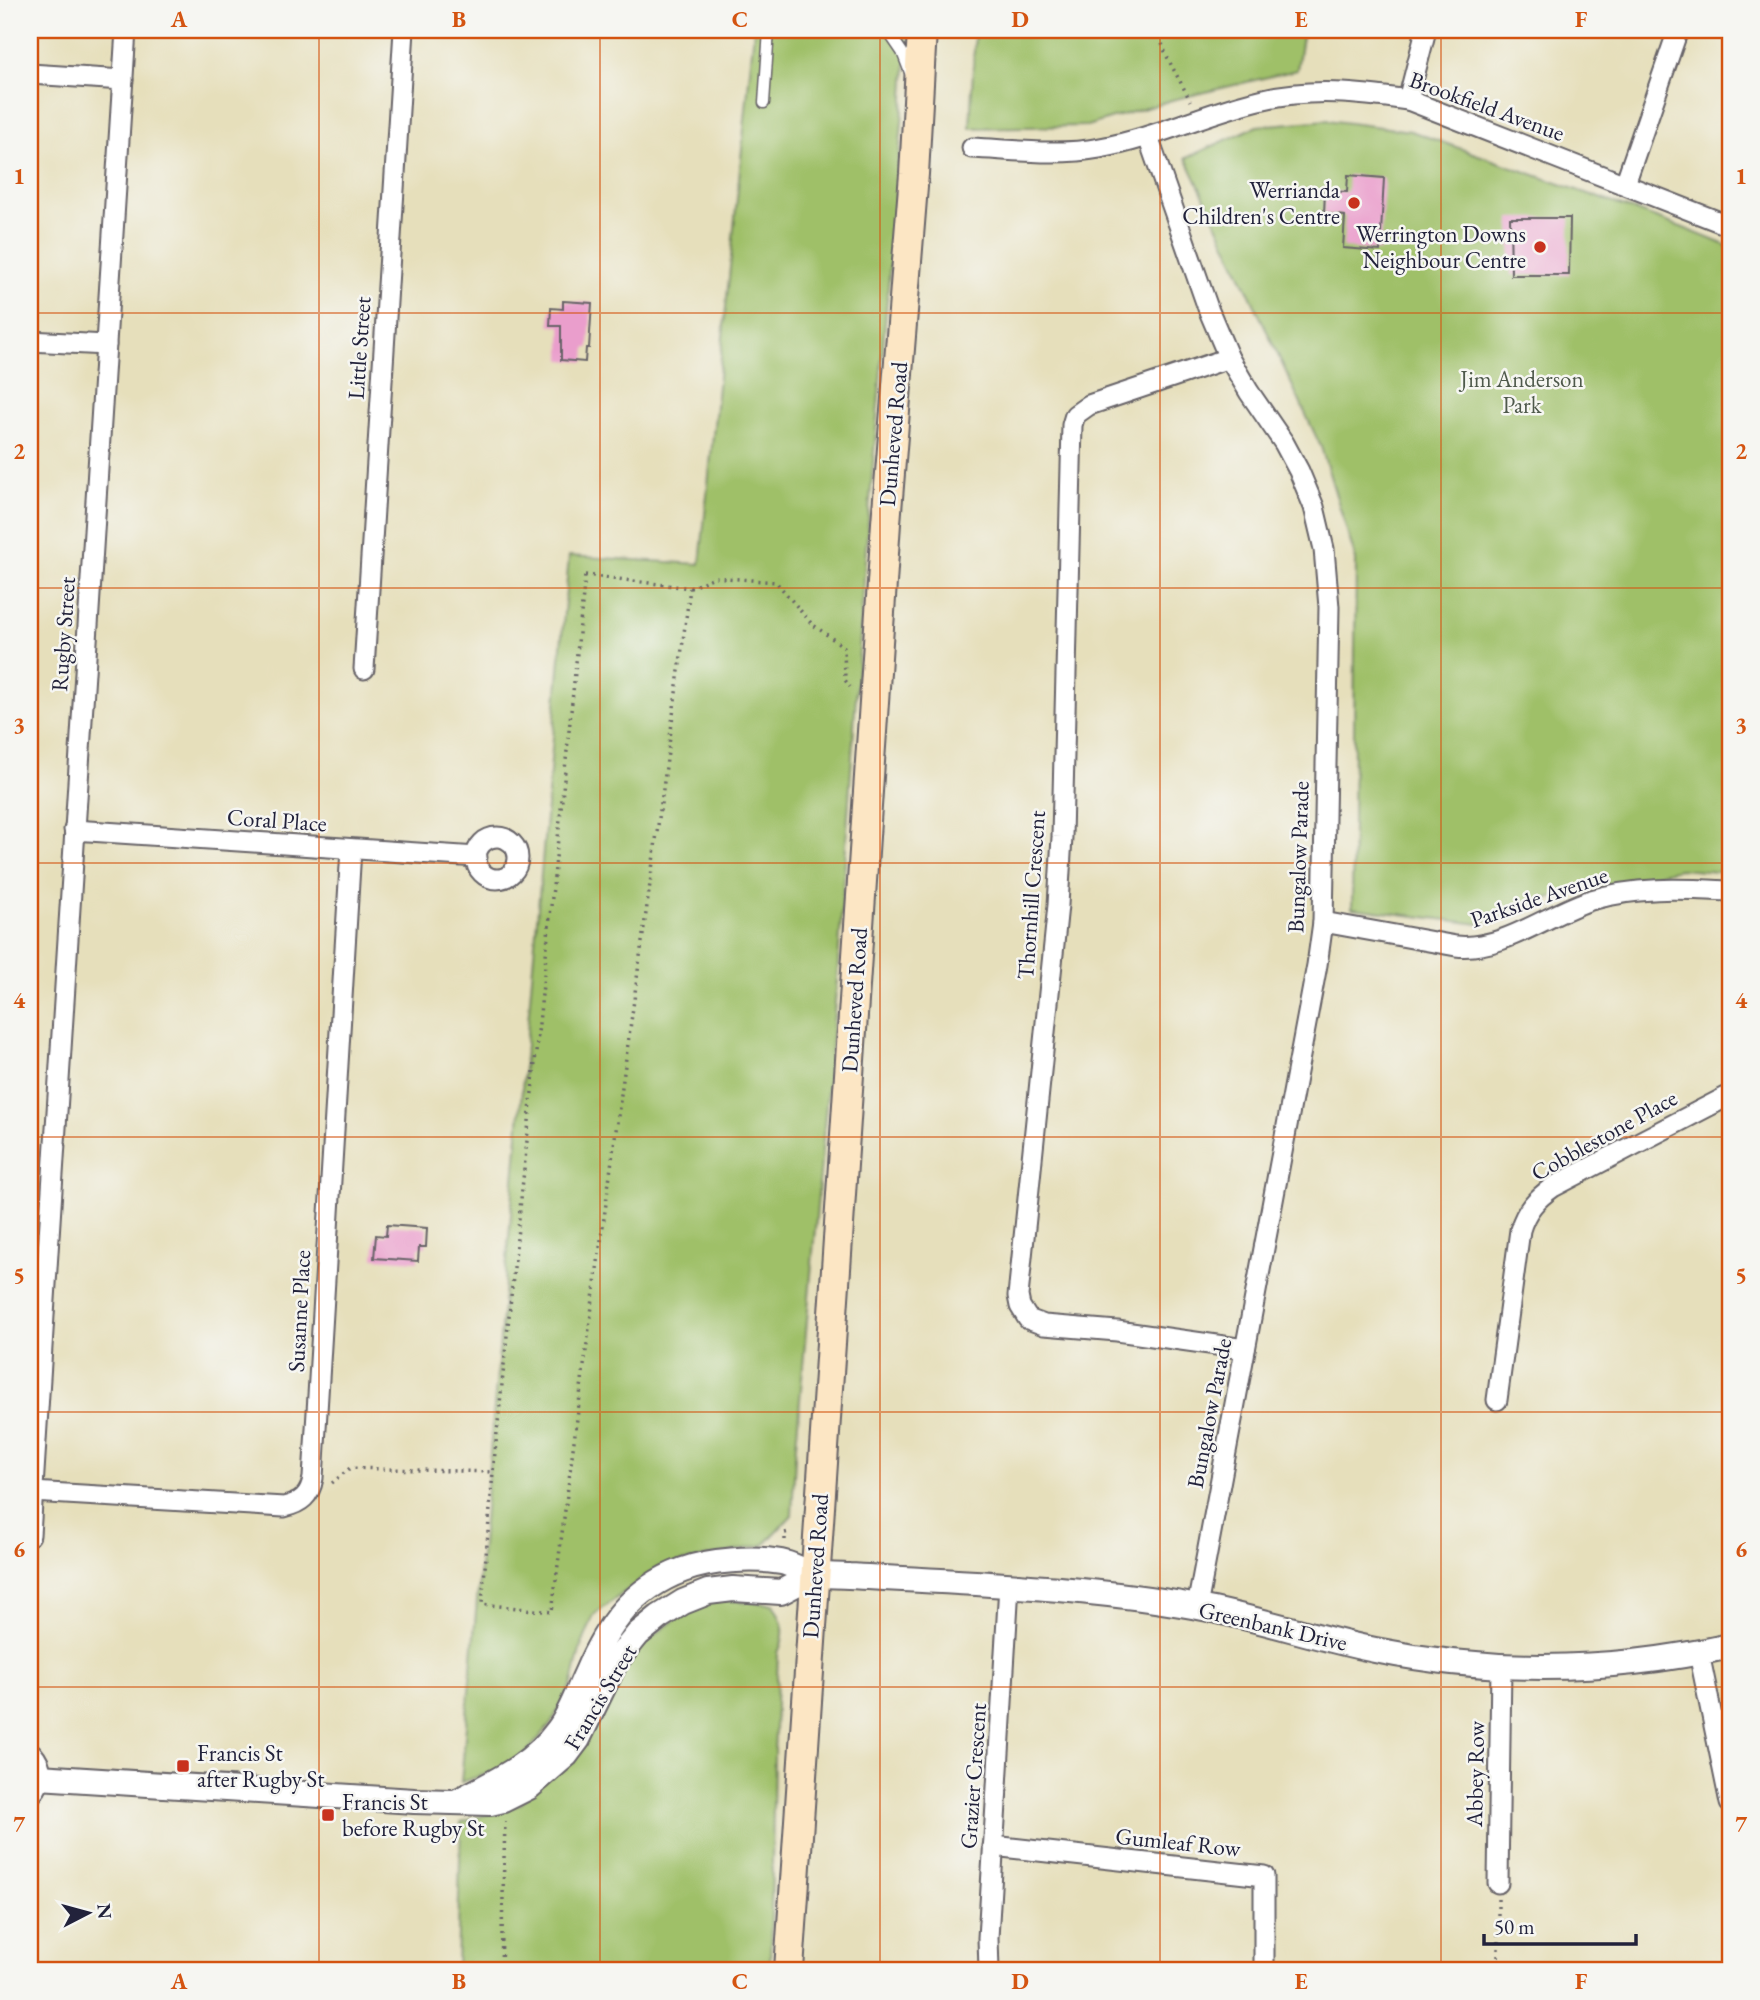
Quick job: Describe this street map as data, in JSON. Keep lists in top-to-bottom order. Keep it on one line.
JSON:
{"streets":{"main road":["Dunheved Road"],"street":["Brookfield Avenue","Little Street","Rugby Street","Coral Place","Bungalow Parade","Thornhill Crescent","Parkside Avenue","Cobblestone Place","Susanne Place","Greenbank Drive","Francis Street","Abbey Row","Grazier Crescent","Gumleaf Row"]},"crossings":[["Brookfield Avenue","Bungalow Parade"],["Dunheved Road","Greenbank Drive"],["Dunheved Road","Francis Street"],["Rugby Street","Coral Place"],["Coral Place","Susanne Place"],["Bungalow Parade","Thornhill Crescent"],["Bungalow Parade","Parkside Avenue"],["Bungalow Parade","Greenbank Drive"],["Greenbank Drive","Francis Street"],["Greenbank Drive","Abbey Row"],["Greenbank Drive","Grazier Crescent"],["Grazier Crescent","Gumleaf Row"]],"parks":["Jim Anderson Park"],"places":{"other":["Werrianda Children's Centre","Werrington Downs Neighbour Centre"],"transit":["Francis St after Rugby St","Francis St before Rugby St"]},"scale_bar":"50 m","north":"right","grid":{"columns":["A","B","C","D","E","F"],"rows":["1","2","3","4","5","6","7"]}}
